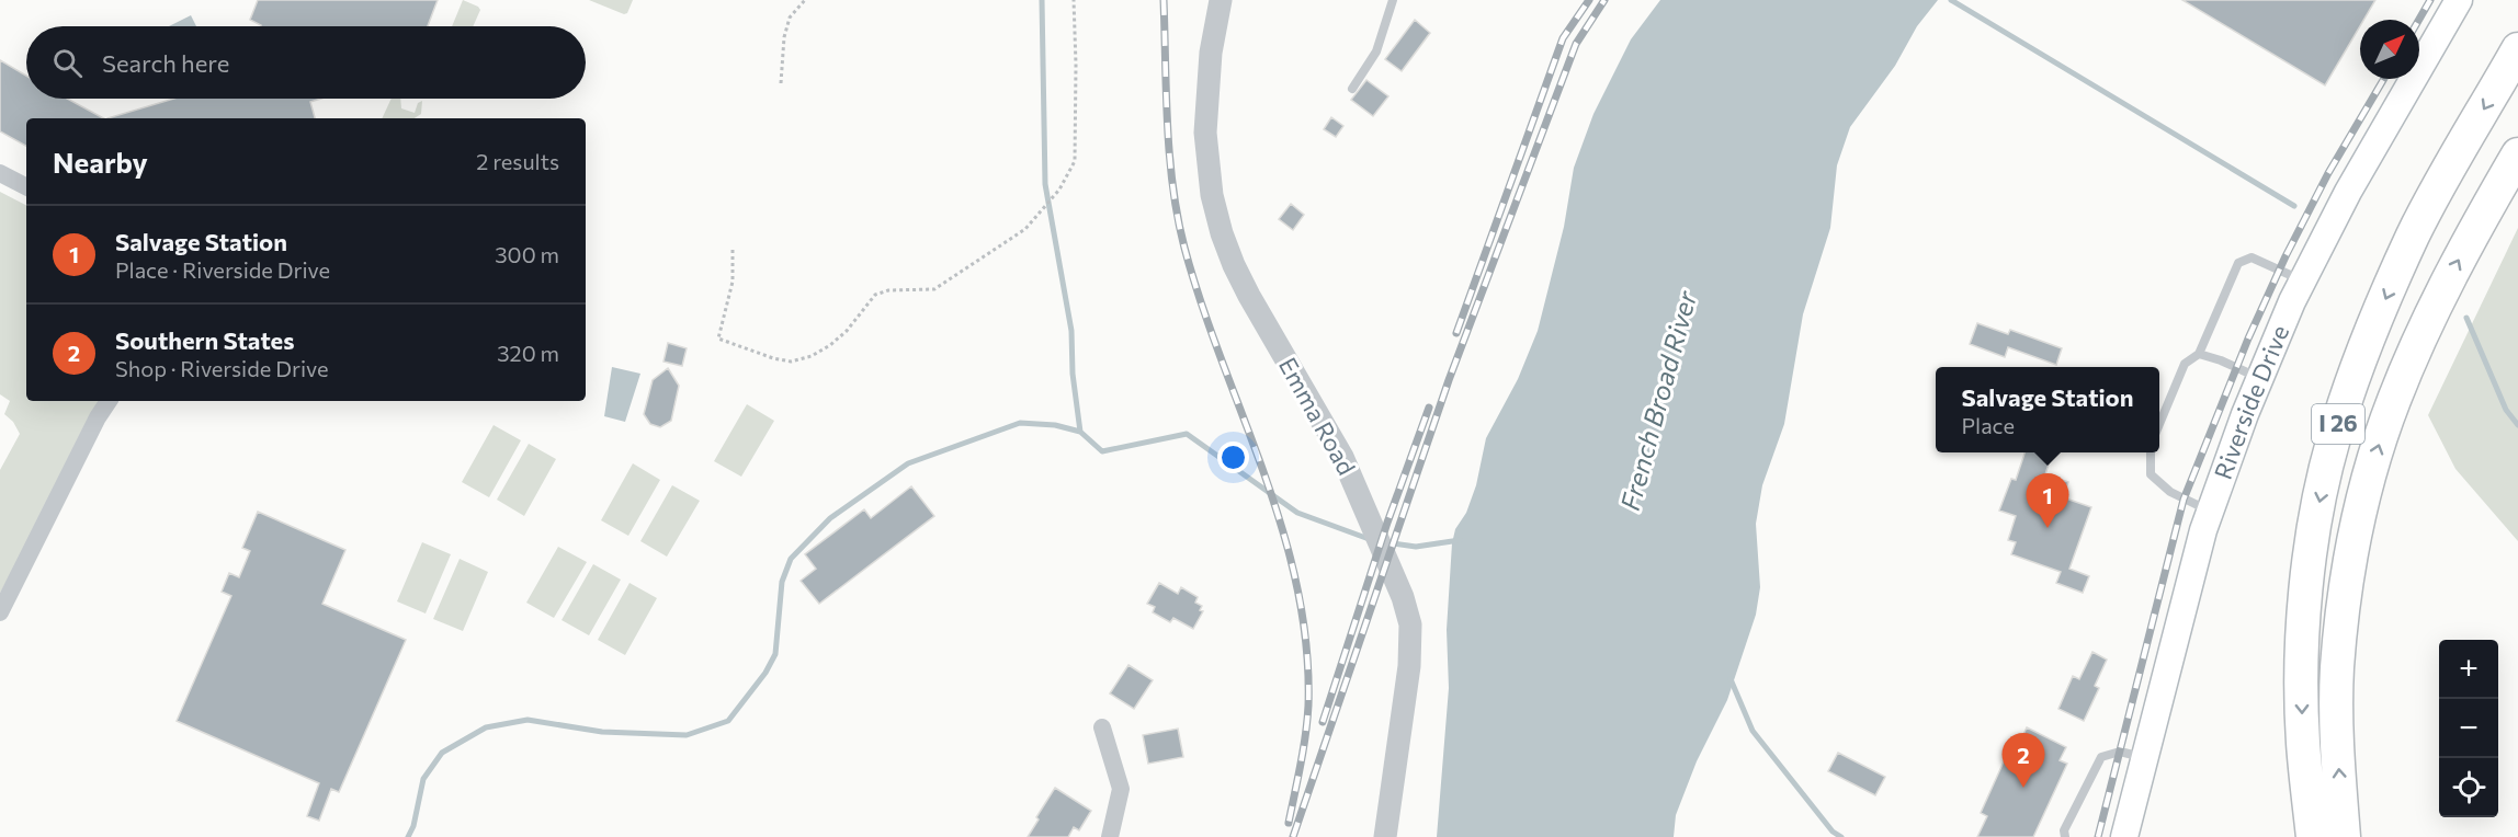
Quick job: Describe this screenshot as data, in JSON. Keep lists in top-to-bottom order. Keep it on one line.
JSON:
{"streets":{"highway":["I 26"],"main road":["Riverside Drive"],"street":["Emma Road"]},"water":["French Broad River"],"north":"top right","page":{"search":"Search here","heading":["Nearby","2 results"],"list":[{"mark":"1","name":"Salvage Station","note":"Place · Riverside Drive","value":"300 m"},{"mark":"2","name":"Southern States","note":"Shop · Riverside Drive","value":"320 m"}],"popup":["Salvage Station","Place"],"pins":["1","2"],"map_buttons":["+","−"]}}
